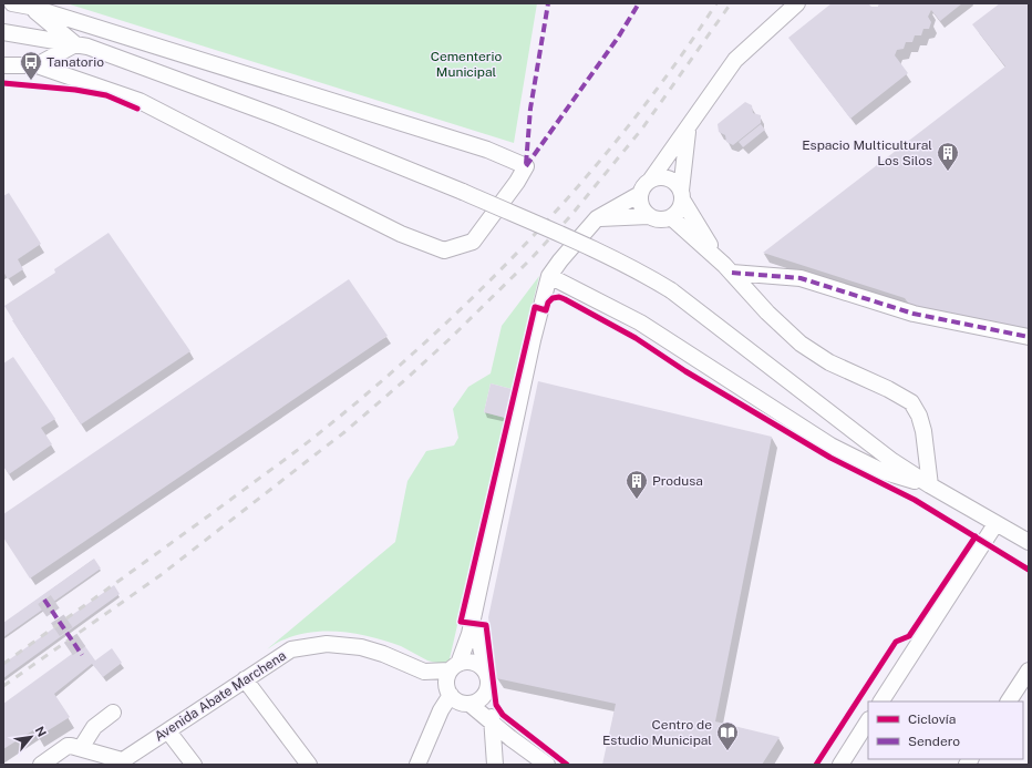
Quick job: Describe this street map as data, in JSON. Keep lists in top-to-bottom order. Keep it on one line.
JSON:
{"streets":{"street":["Avenida Abate Marchena"]},"parks":["Cementerio Municipal"],"places":{"bus stop":["Tanatorio"],"building":["Espacio Multicultural Los Silos","Produsa"],"library":["Centro de Estudio Municipal"]},"legend":["Ciclovía","Sendero"],"north":"top right"}
